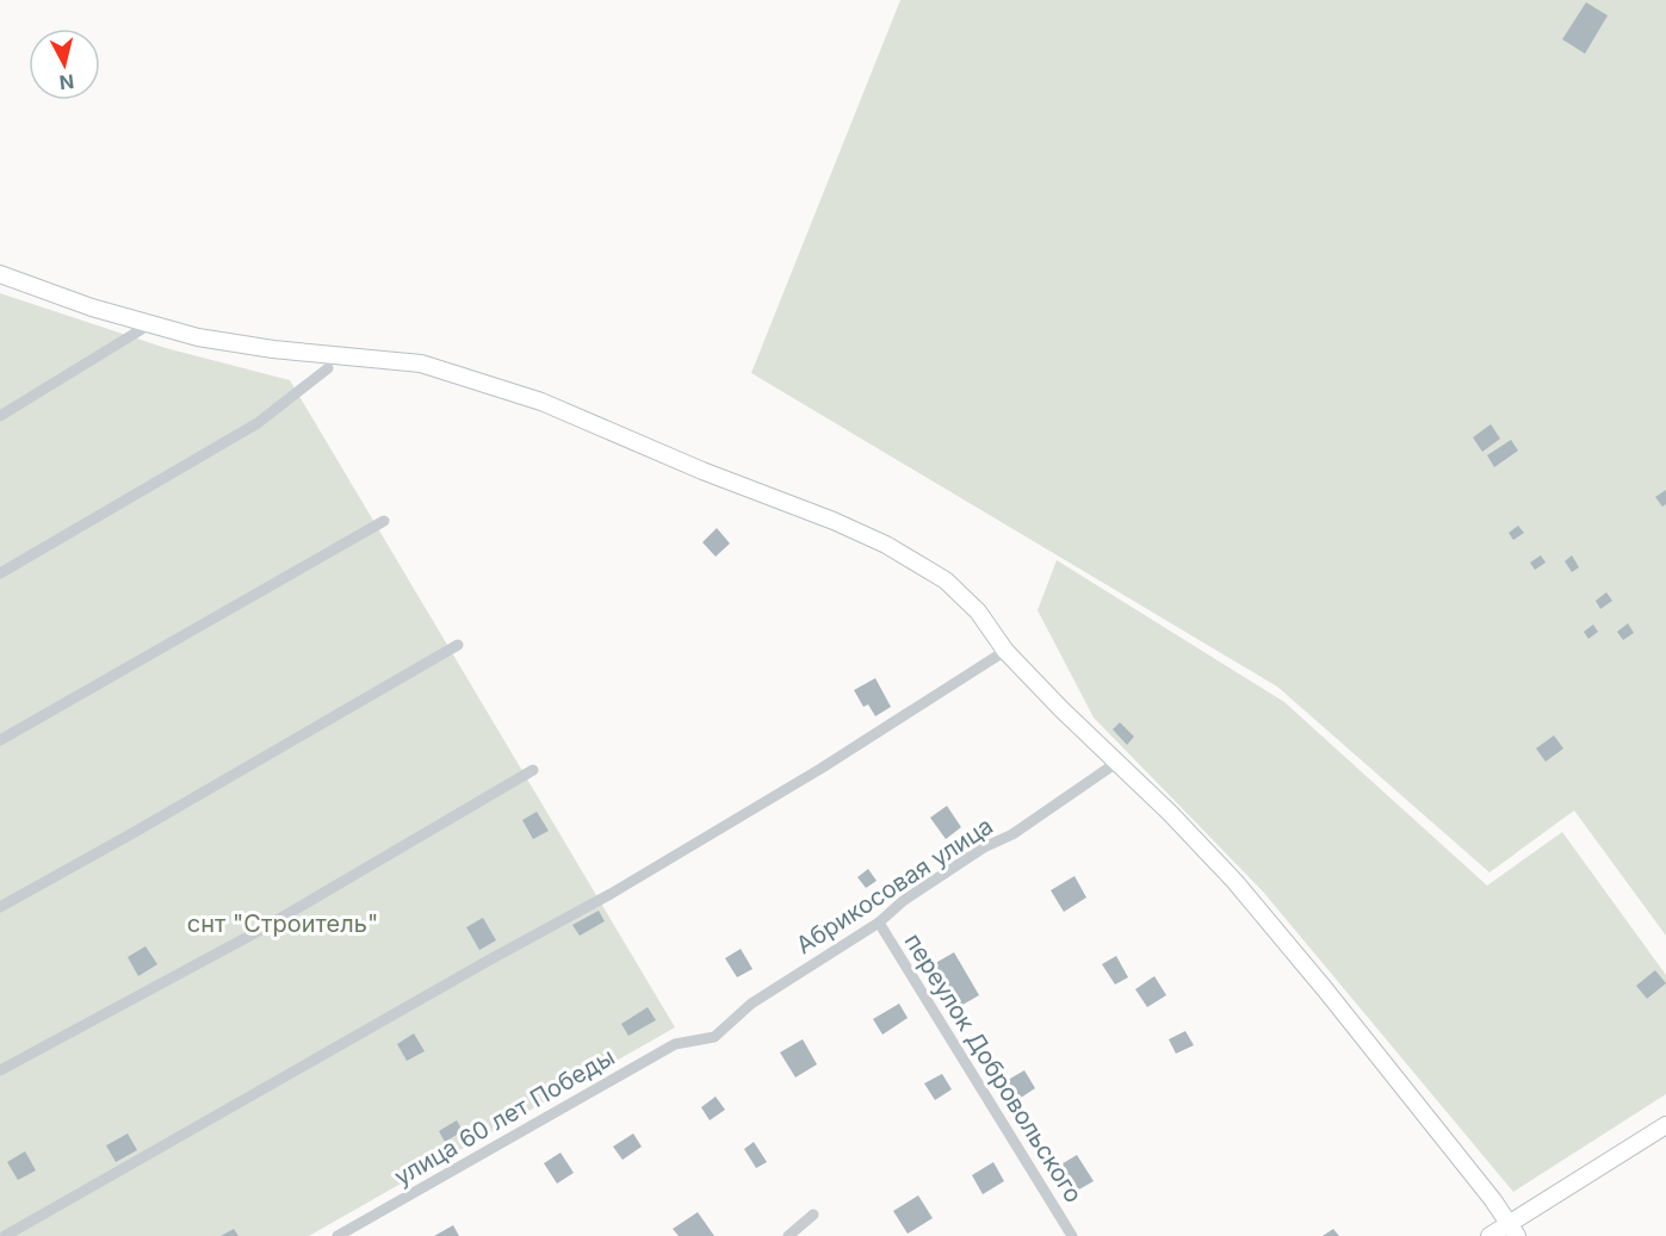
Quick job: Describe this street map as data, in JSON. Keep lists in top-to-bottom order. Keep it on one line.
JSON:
{"streets":{"street":["Абрикосовая улица","переулок Добровольского","улица 60 лет Победы"]},"crossings":[["Абрикосовая улица","переулок Добровольского"],["Абрикосовая улица","улица 60 лет Победы"]],"parks":["снт \"Строитель\""],"north":"bottom"}
